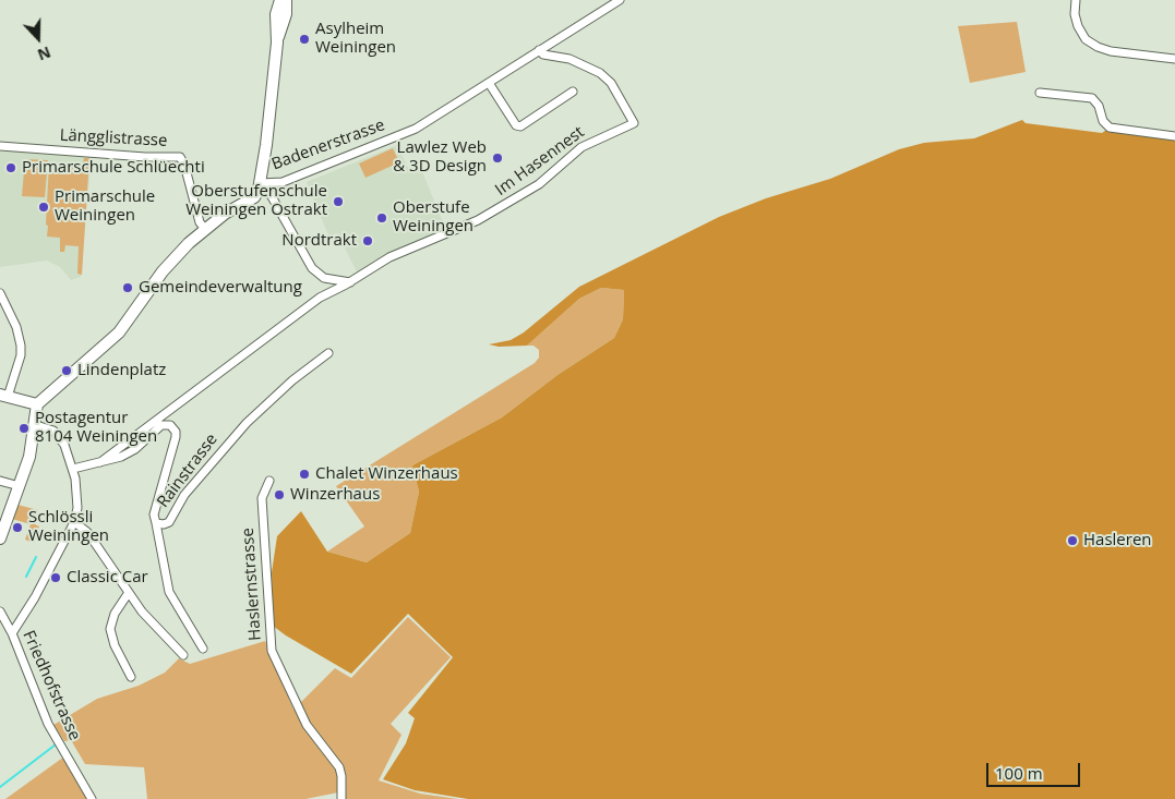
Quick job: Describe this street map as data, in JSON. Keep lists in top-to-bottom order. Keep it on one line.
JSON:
{"streets":{"street":["Längglistrasse","Badenerstrasse","Im Hasennest","Rainstrasse","Haslernstrasse","Friedhofstrasse"]},"crossings":[["Längglistrasse","Badenerstrasse"],["Badenerstrasse","Im Hasennest"]],"places":["Asylheim Weiningen","Lawlez Web & 3D Design","Primarschule Schlüechti","Oberstufenschule Weiningen Ostrakt","Primarschule Weiningen","Oberstufe Weiningen","Nordtrakt","Gemeindeverwaltung","Lindenplatz","Postagentur 8104 Weiningen","Chalet Winzerhaus","Winzerhaus","Schlössli Weiningen","Hasleren","Classic Car"],"scale_bar":"100 m","north":"bottom"}
